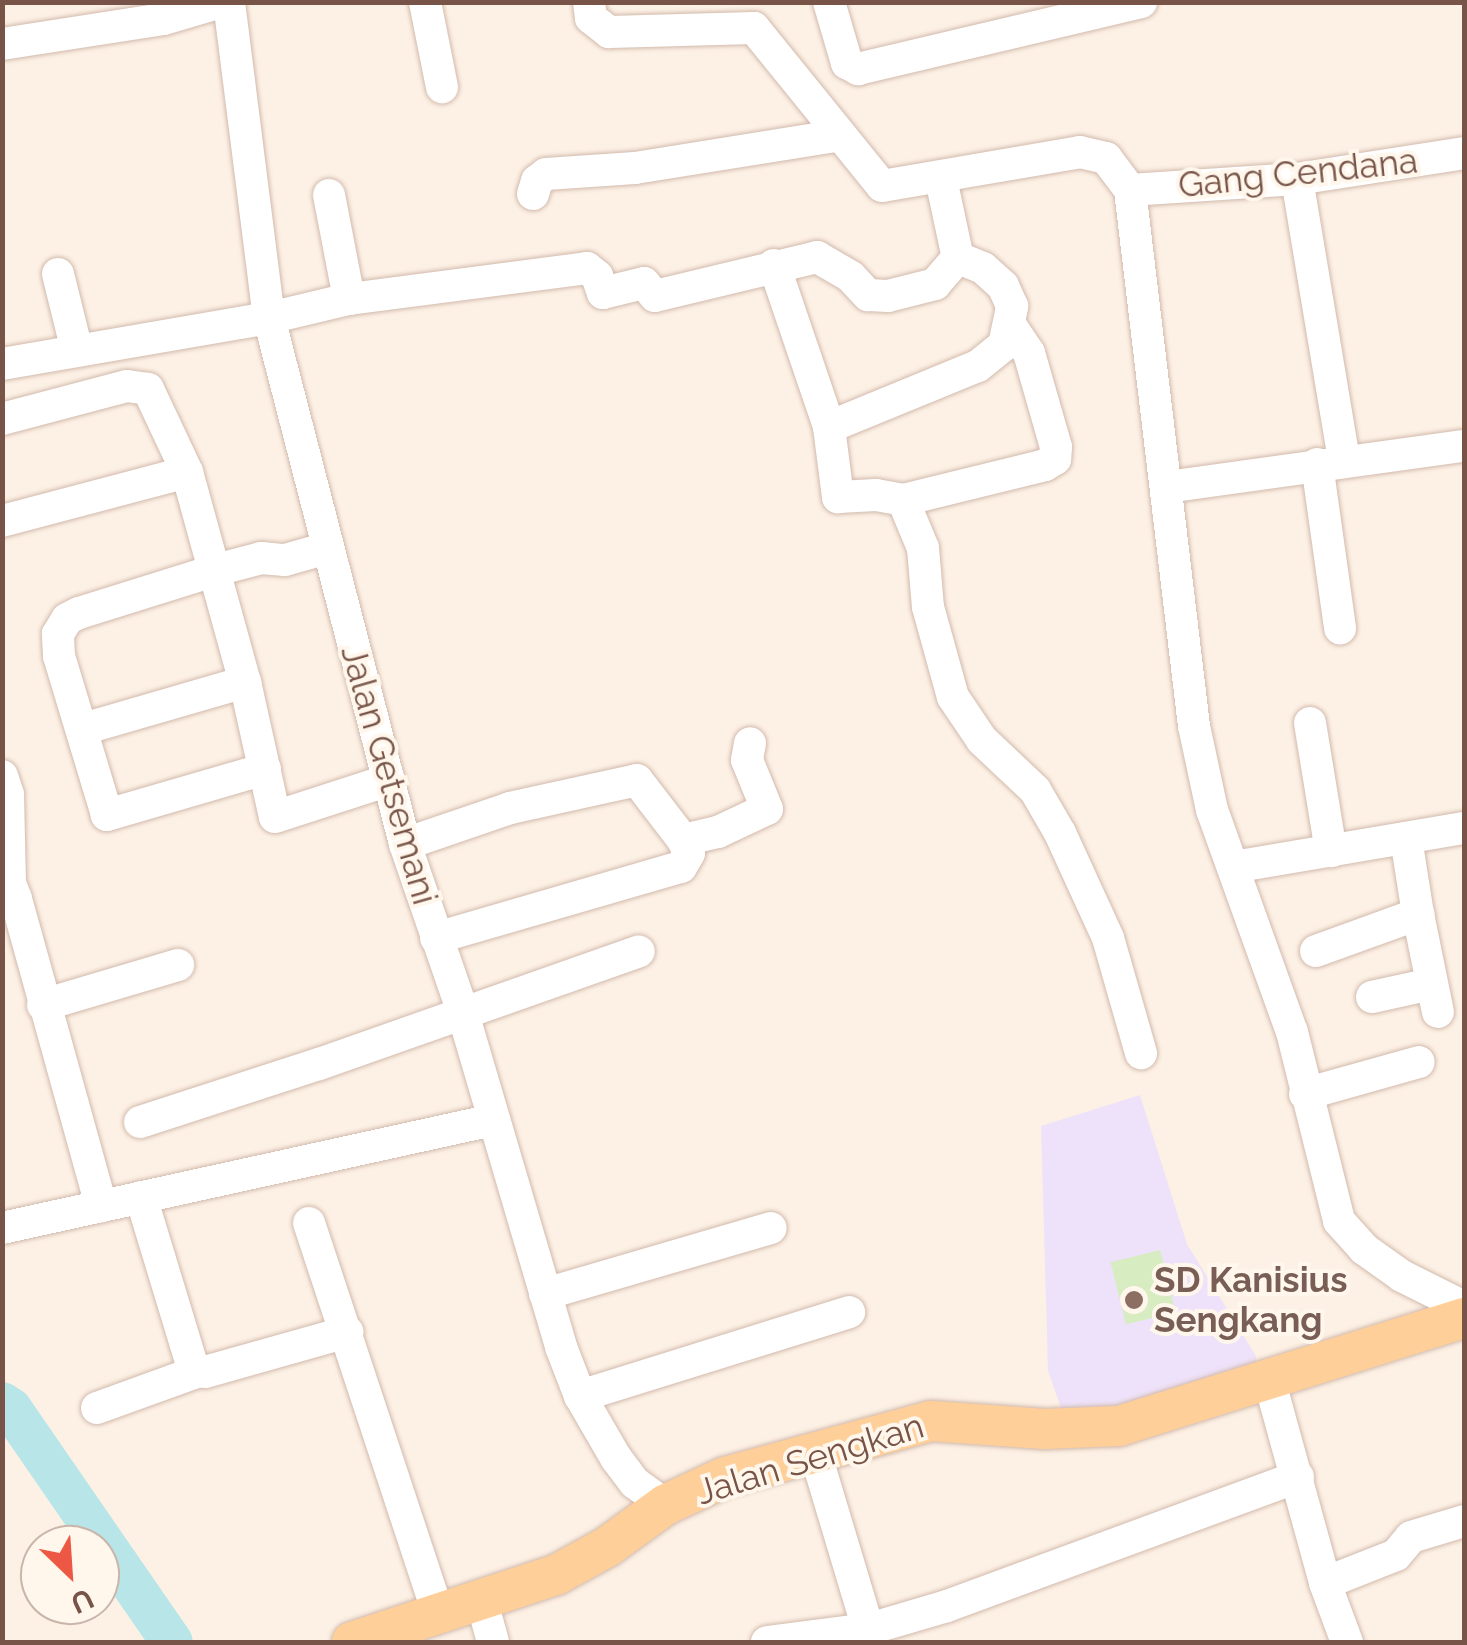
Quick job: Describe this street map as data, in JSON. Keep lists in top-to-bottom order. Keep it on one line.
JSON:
{"streets":{"main road":["Jalan Sengkan"],"street":["Gang Cendana","Jalan Getsemani"]},"crossings":[["Jalan Getsemani","Jalan Sengkan"]],"places":["SD Kanisius Sengkang"],"north":"bottom right"}
